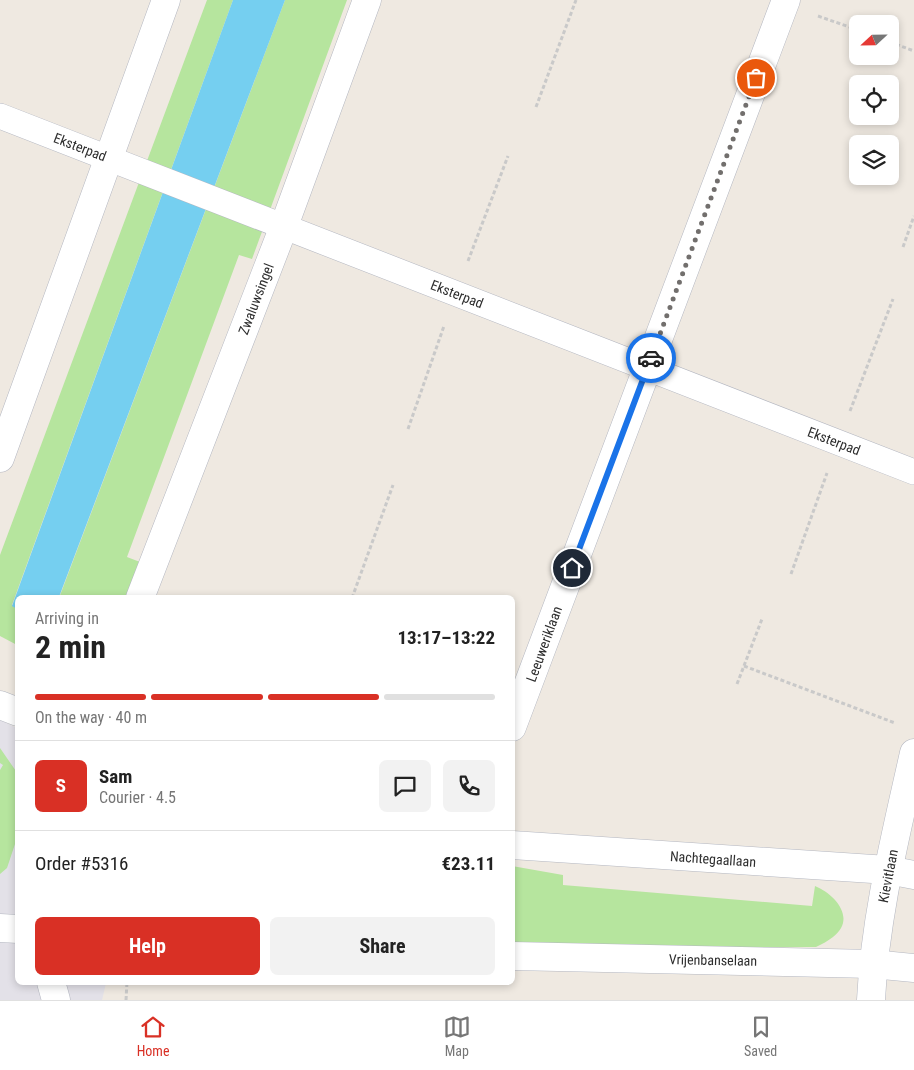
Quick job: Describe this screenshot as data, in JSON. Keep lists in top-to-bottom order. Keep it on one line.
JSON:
{"streets":{"street":["Eksterpad","Zwaluwsingel","Leeuweriklaan","Nachtegaallaan","Kievitlaan","Vrijenbanselaan"]},"crossings":[["Eksterpad","Zwaluwsingel"],["Eksterpad","Leeuweriklaan"],["Nachtegaallaan","Kievitlaan"],["Kievitlaan","Vrijenbanselaan"]],"north":"left","page":{"heading":["2 min","Arriving in","13:17–13:22"],"panel":["Sam","Courier · 4.5","Order #5316","€23.11"],"bar":"On the way · 40 m","round":"S","buttons":["Help","Share"],"tabs":["Home","Map","Saved"]}}
